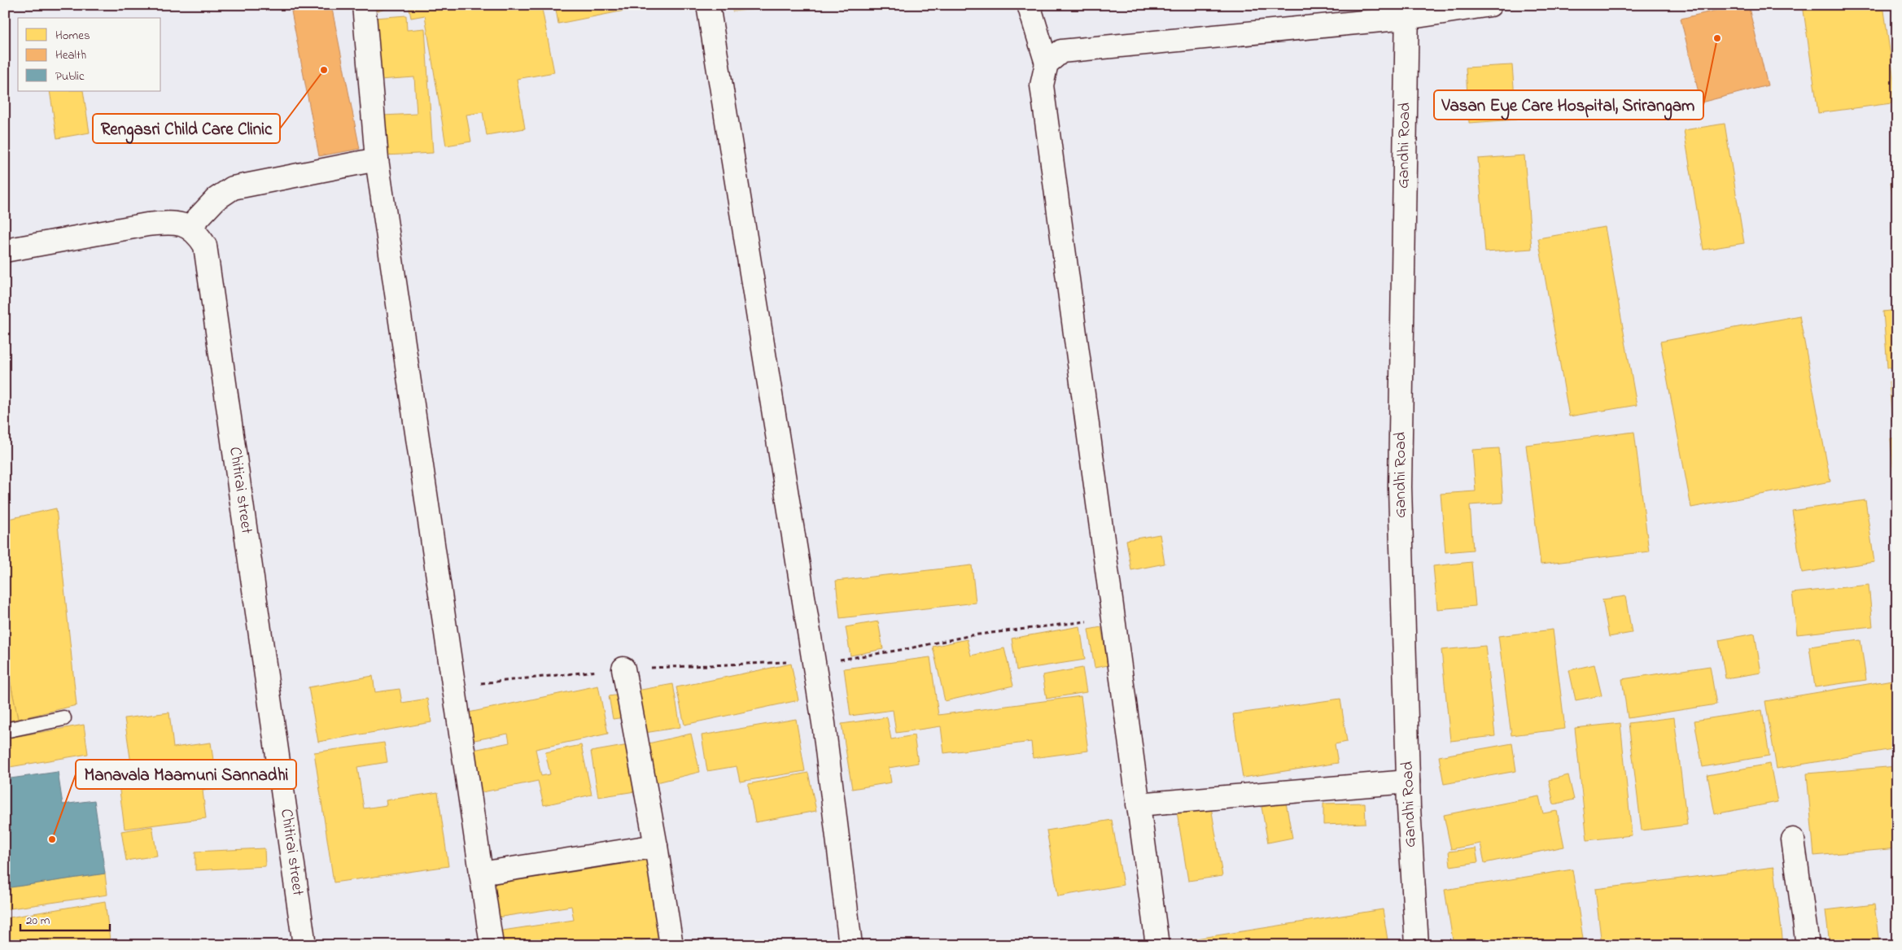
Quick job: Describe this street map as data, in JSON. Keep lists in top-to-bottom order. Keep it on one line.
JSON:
{"streets":{"street":["Gandhi Road","Chitirai street"]},"places":["Vasan Eye Care Hospital, Srirangam","Rengasri Child Care Clinic","Manavala Maamuni Sannadhi"],"legend":["Homes","Health","Public"],"scale_bar":"20 m"}
